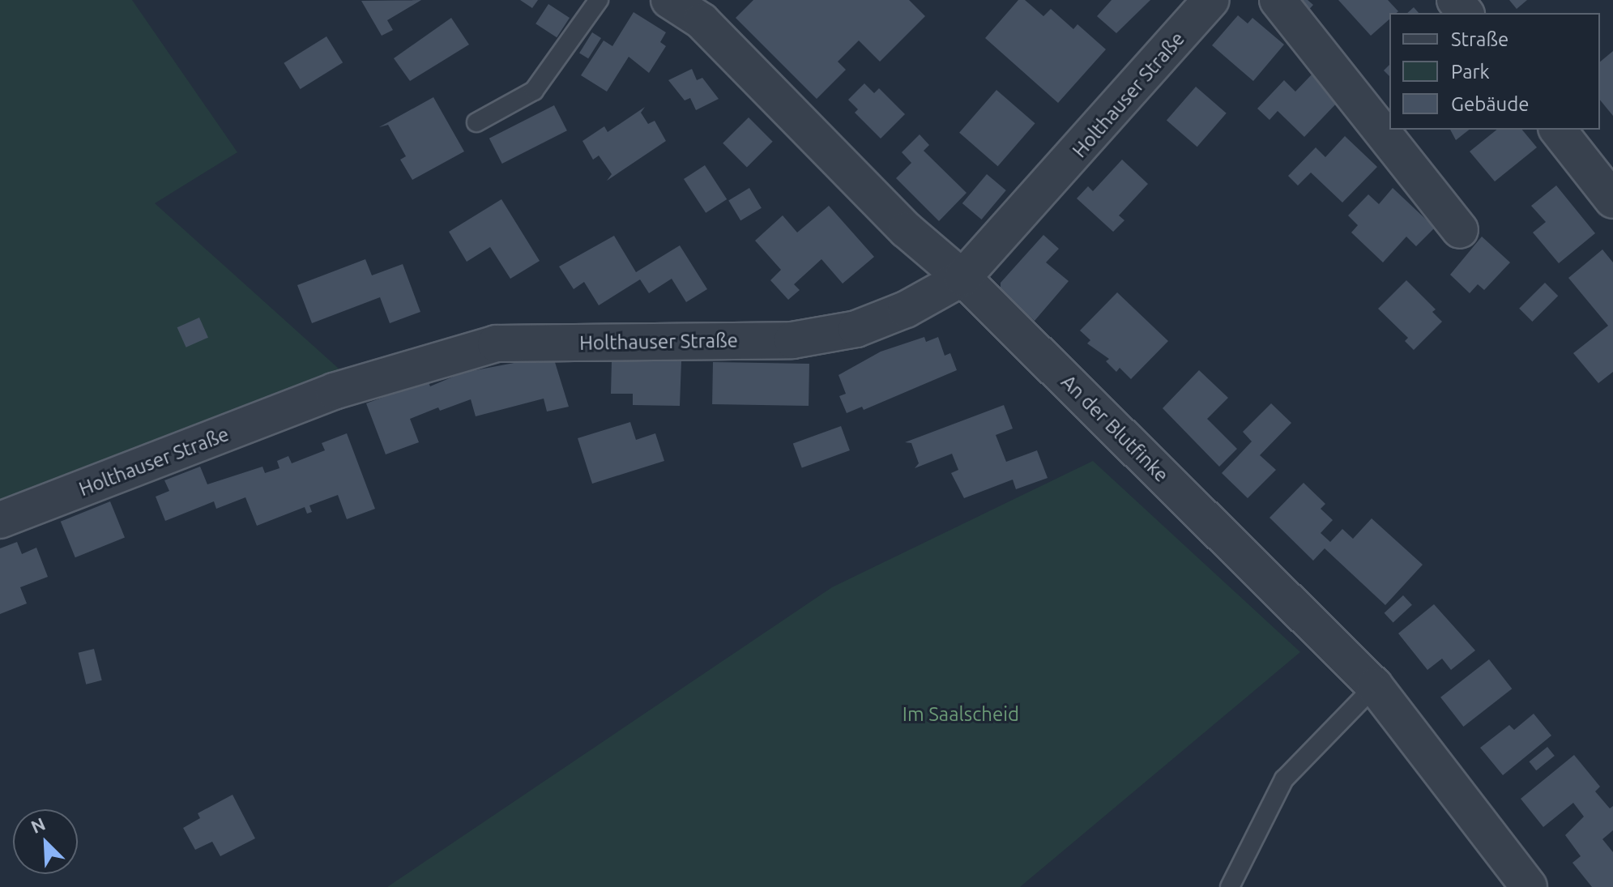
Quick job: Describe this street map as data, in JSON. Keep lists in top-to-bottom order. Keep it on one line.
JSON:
{"streets":{"street":["Holthauser Straße","An der Blutfinke"]},"crossings":[["Holthauser Straße","An der Blutfinke"]],"parks":["Im Saalscheid"],"legend":["Straße","Park","Gebäude"],"north":"top left"}
